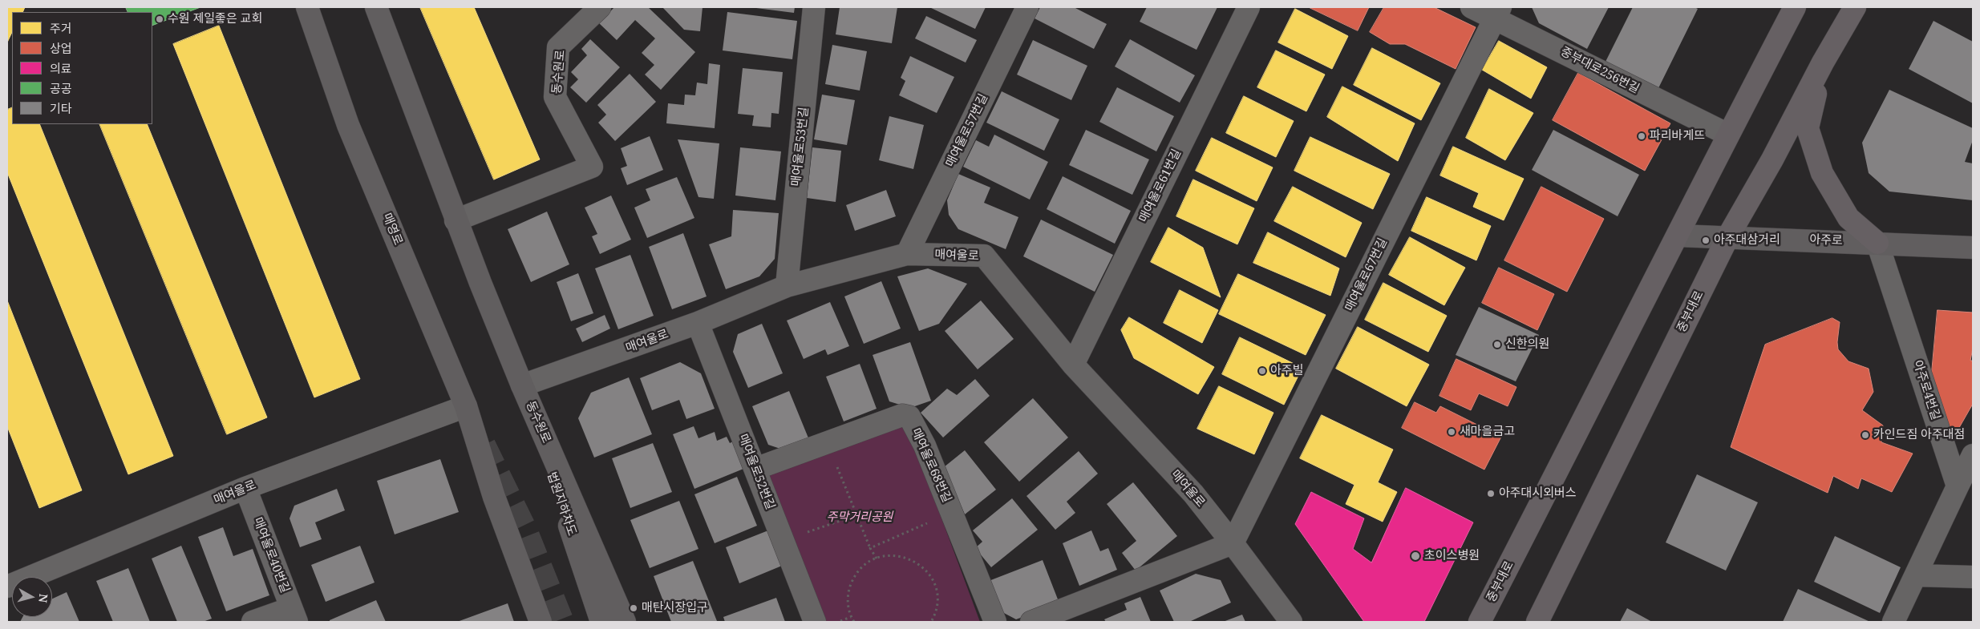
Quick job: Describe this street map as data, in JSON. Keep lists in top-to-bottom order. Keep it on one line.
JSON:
{"streets":{"main road":["동수원로","매영로","아주로","중부대로","법원지하차도"],"street":["중부대로256번길","매여울로57번길","매여울로53번길","매여울로61번길","매여울로","매여울로67번길","아주로4번길","매여울로68번길","매여울로52번길","매여울로40번길"]},"crossings":[["중부대로256번길","매여울로67번길"],["중부대로256번길","중부대로"],["동수원로","매여울로"],["동수원로","법원지하차도"],["매여울로57번길","매여울로"],["매여울로53번길","매여울로"],["매여울로61번길","매여울로"],["매영로","매여울로"],["아주로","중부대로"],["아주로","아주로4번길"],["매여울로","매여울로67번길"],["매여울로","매여울로52번길"],["매여울로","법원지하차도"],["매여울로","매여울로40번길"],["매여울로68번길","매여울로52번길"]],"parks":["주막거리공원"],"places":["수원 제일좋은 교회","파리바게뜨","아주대삼거리","신한의원","아주빌","새마을금고","카인드짐 아주대점","아주대시외버스","초이스병원","매탄시장입구"],"legend":["주거","상업","의료","공공","기타"],"north":"right"}
